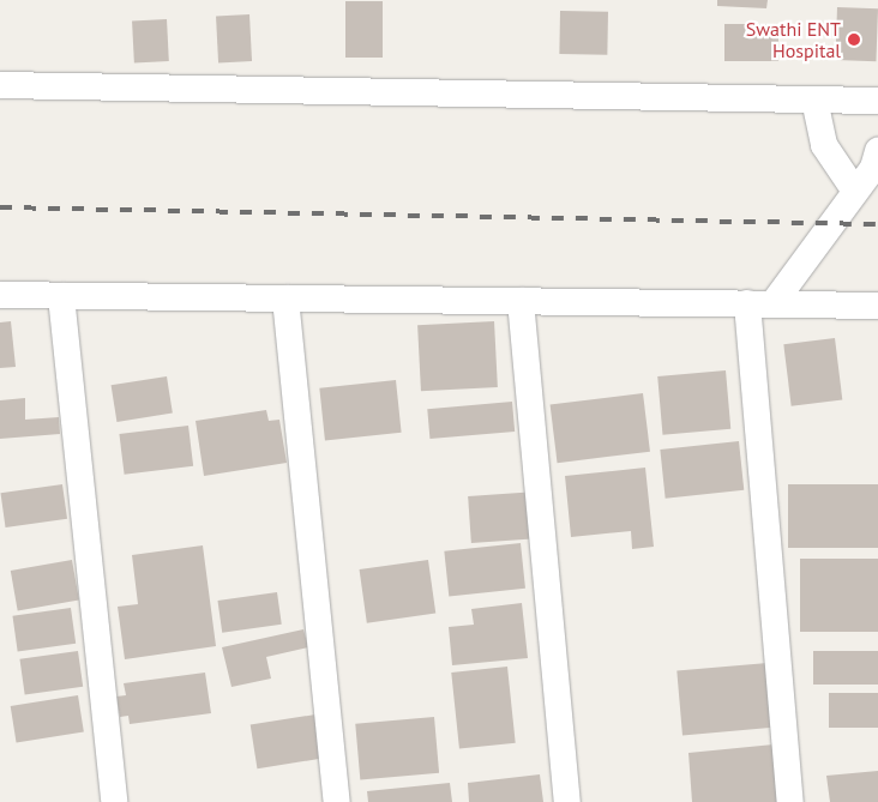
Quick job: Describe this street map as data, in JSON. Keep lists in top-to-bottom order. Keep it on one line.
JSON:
{"places":["Swathi ENT Hospital"]}
